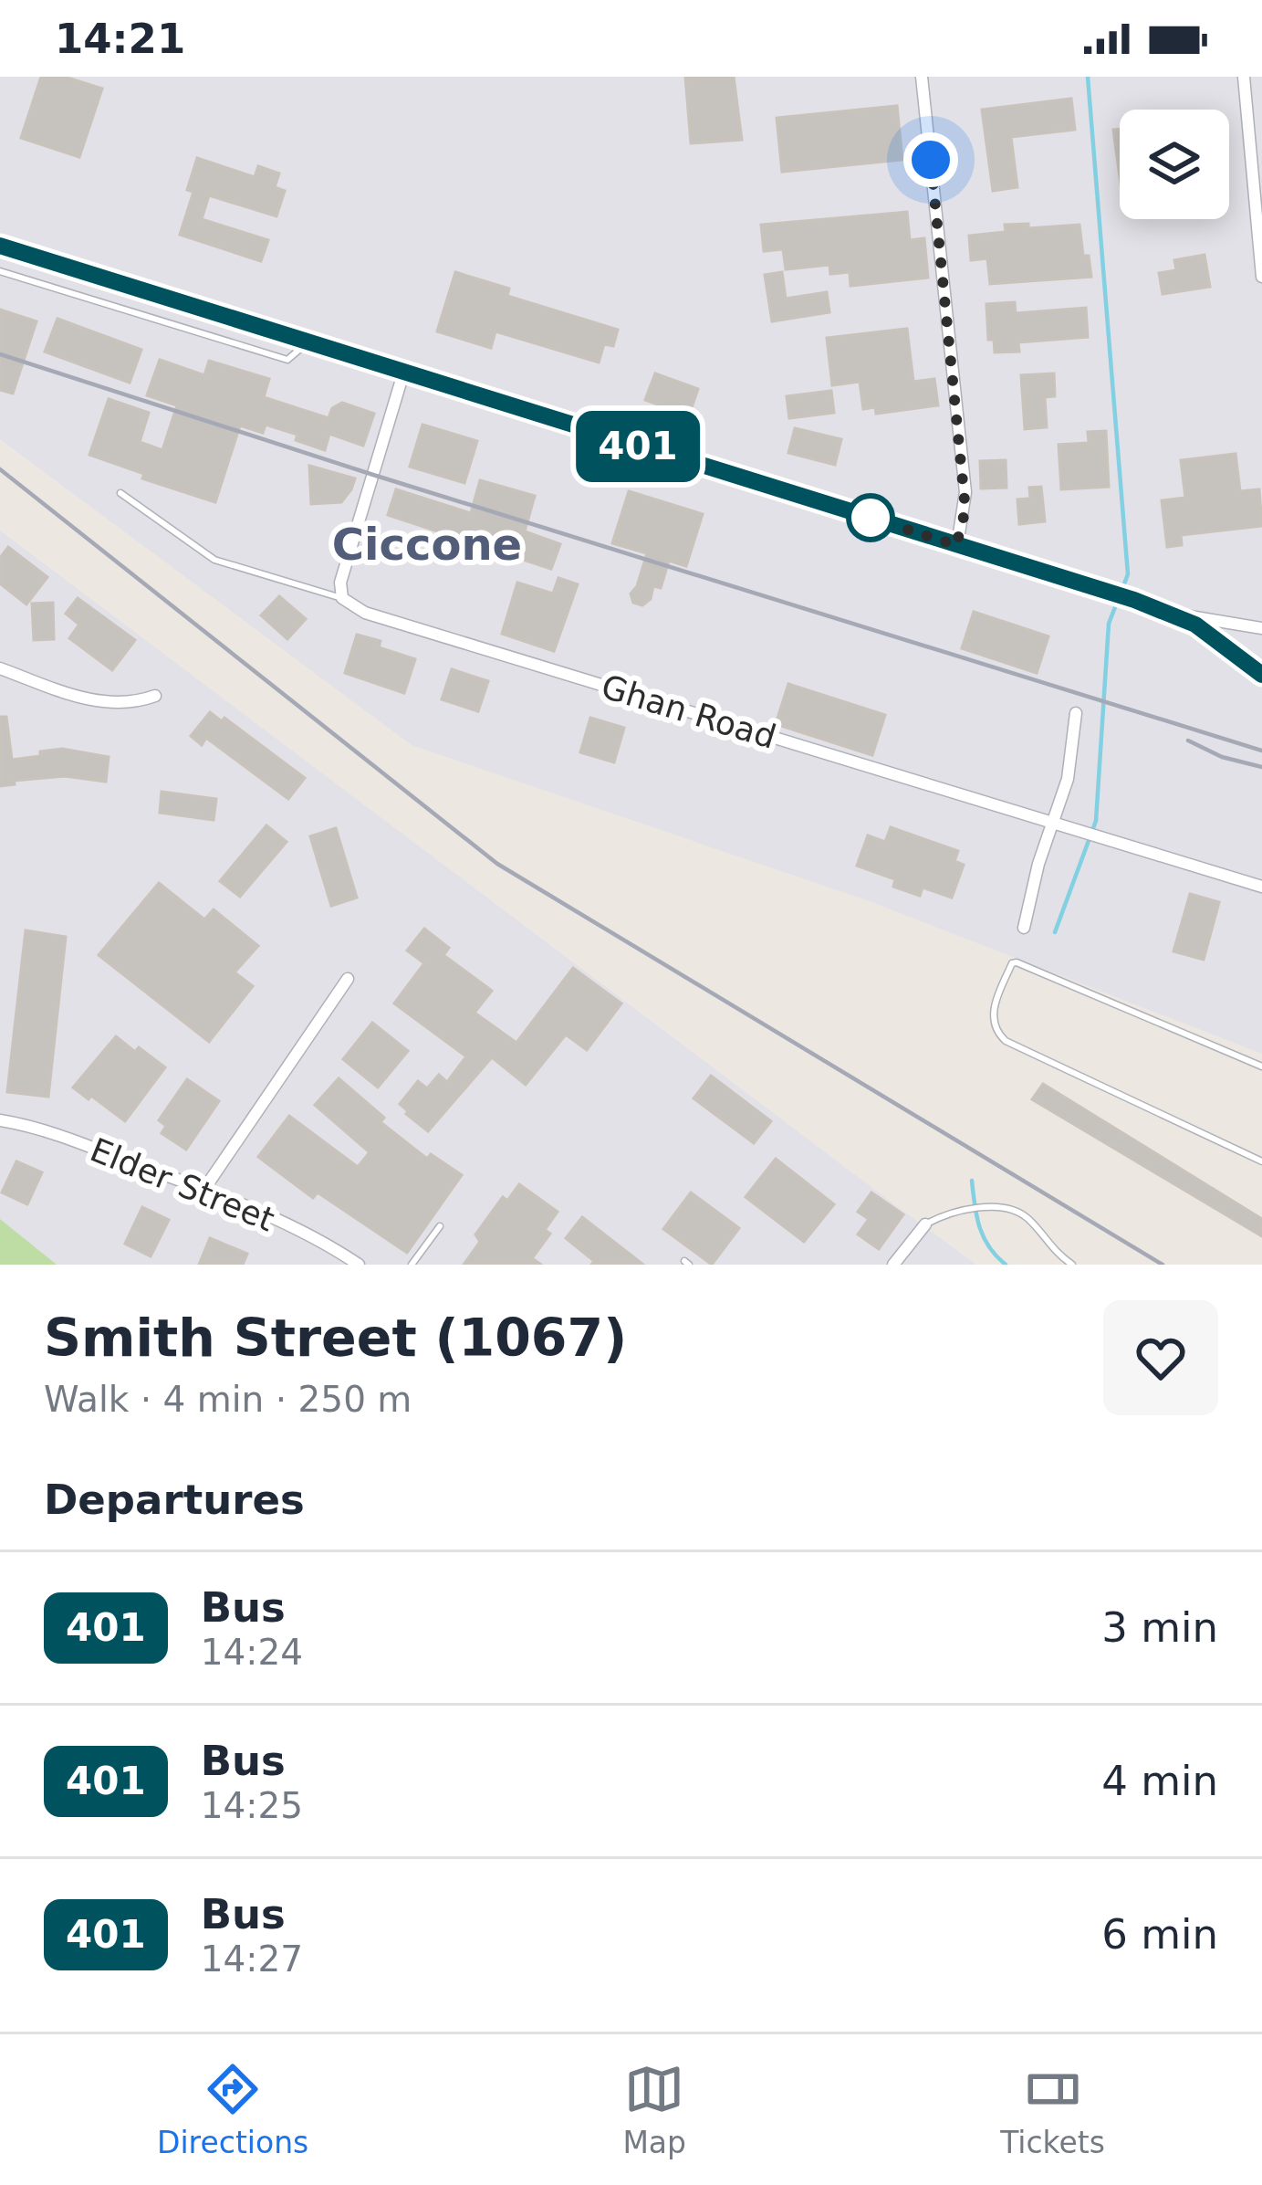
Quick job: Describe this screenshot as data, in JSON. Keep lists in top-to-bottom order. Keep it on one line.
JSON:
{"streets":{"street":["Ghan Road","Elder Street"]},"districts":["Ciccone"],"lines":["bus line 401"],"page":{"status":"14:21","on_map":"401","heading":[["Smith Street (1067)","Walk · 4 min · 250 m"],"Departures"],"list":[{"mark":"401","name":"Bus","note":"14:24","value":"3 min"},{"mark":"401","name":"Bus","note":"14:25","value":"4 min"},{"mark":"401","name":"Bus","note":"14:27","value":"6 min"}],"tabs":["Directions","Map","Tickets"]}}
